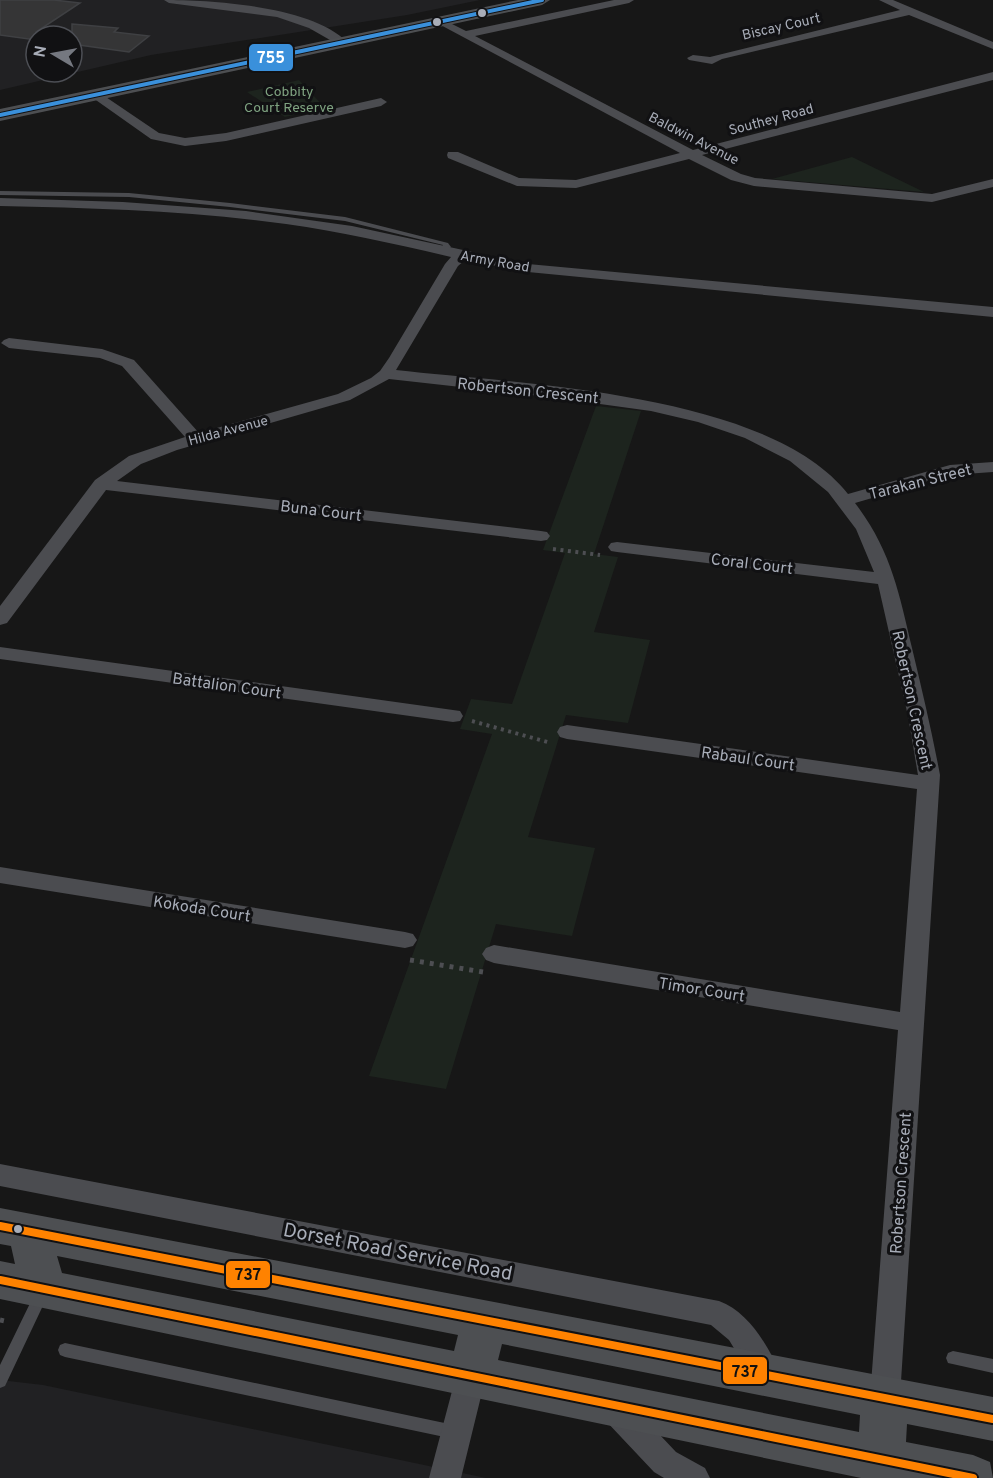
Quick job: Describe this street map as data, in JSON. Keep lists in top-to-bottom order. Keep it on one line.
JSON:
{"streets":{"street":["Biscay Court","Southey Road","Baldwin Avenue","Army Road","Robertson Crescent","Hilda Avenue","Tarakan Street","Buna Court","Coral Court","Battalion Court","Rabaul Court","Kokoda Court","Timor Court","Dorset Road Service Road"]},"crossings":[["Southey Road","Baldwin Avenue"],["Robertson Crescent","Hilda Avenue"],["Robertson Crescent","Tarakan Street"],["Robertson Crescent","Coral Court"],["Robertson Crescent","Rabaul Court"],["Robertson Crescent","Timor Court"],["Hilda Avenue","Buna Court"]],"parks":["Cobbity Court Reserve"],"lines":["transit line 755","transit line 737"],"north":"left"}
